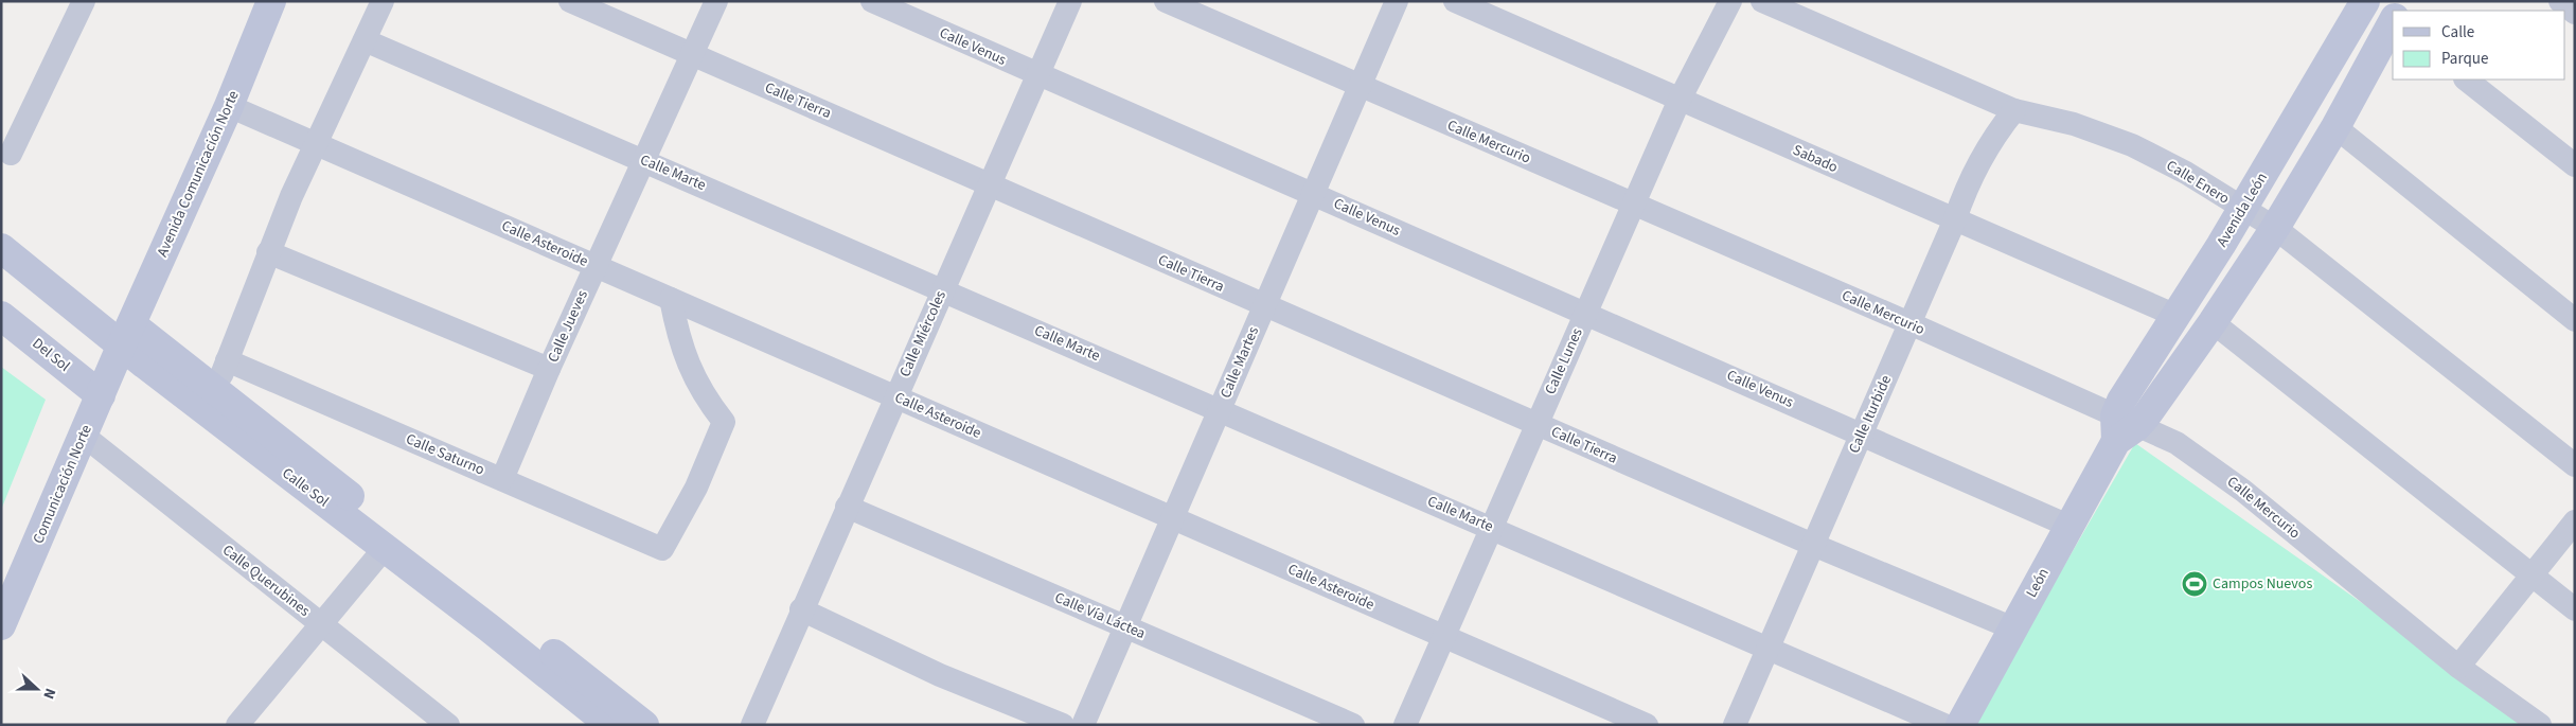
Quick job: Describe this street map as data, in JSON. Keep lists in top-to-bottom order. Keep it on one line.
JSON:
{"streets":{"street":["Calle Venus","Calle Tierra","Calle Mercurio","Sabado","Calle Marte","Avenida Comunicación Norte","Calle Enero","Avenida León","Calle Asteroide","Calle Jueves","Calle Miércoles","Del Sol","Calle Lunes","Calle Martes","Calle Iturbide","Calle Saturno","Comunicación Norte","Calle Sol","Calle Querubines","León","Calle Vía Láctea"]},"crossings":[["Calle Venus","Calle Miércoles"],["Calle Venus","Calle Lunes"],["Calle Venus","Calle Martes"],["Calle Venus","Calle Iturbide"],["Calle Venus","León"],["Calle Tierra","Calle Jueves"],["Calle Tierra","Calle Miércoles"],["Calle Tierra","Calle Lunes"],["Calle Tierra","Calle Martes"],["Calle Tierra","Calle Iturbide"],["Calle Tierra","León"],["Calle Mercurio","Avenida León"],["Calle Mercurio","Calle Lunes"],["Calle Mercurio","Calle Martes"],["Calle Mercurio","Calle Iturbide"],["Calle Mercurio","León"],["Sabado","Avenida León"],["Sabado","Calle Lunes"],["Sabado","Calle Iturbide"],["Calle Marte","Calle Jueves"],["Calle Marte","Calle Miércoles"],["Calle Marte","Calle Lunes"],["Calle Marte","Calle Martes"],["Calle Marte","Calle Iturbide"],["Avenida Comunicación Norte","Calle Asteroide"],["Avenida Comunicación Norte","Comunicación Norte"],["Avenida Comunicación Norte","Calle Sol"],["Calle Enero","Avenida León"],["Calle Enero","Calle Iturbide"],["Avenida León","León"],["Calle Asteroide","Calle Jueves"],["Calle Asteroide","Calle Miércoles"],["Calle Asteroide","Calle Lunes"],["Calle Asteroide","Calle Martes"],["Calle Asteroide","Calle Saturno"],["Calle Jueves","Calle Saturno"],["Calle Miércoles","Calle Vía Láctea"],["Del Sol","Comunicación Norte"],["Calle Martes","Calle Vía Láctea"],["Comunicación Norte","Calle Sol"],["Comunicación Norte","Calle Querubines"]],"places":{"sports":["Campos Nuevos"]},"legend":["Calle","Parque"],"north":"right"}
